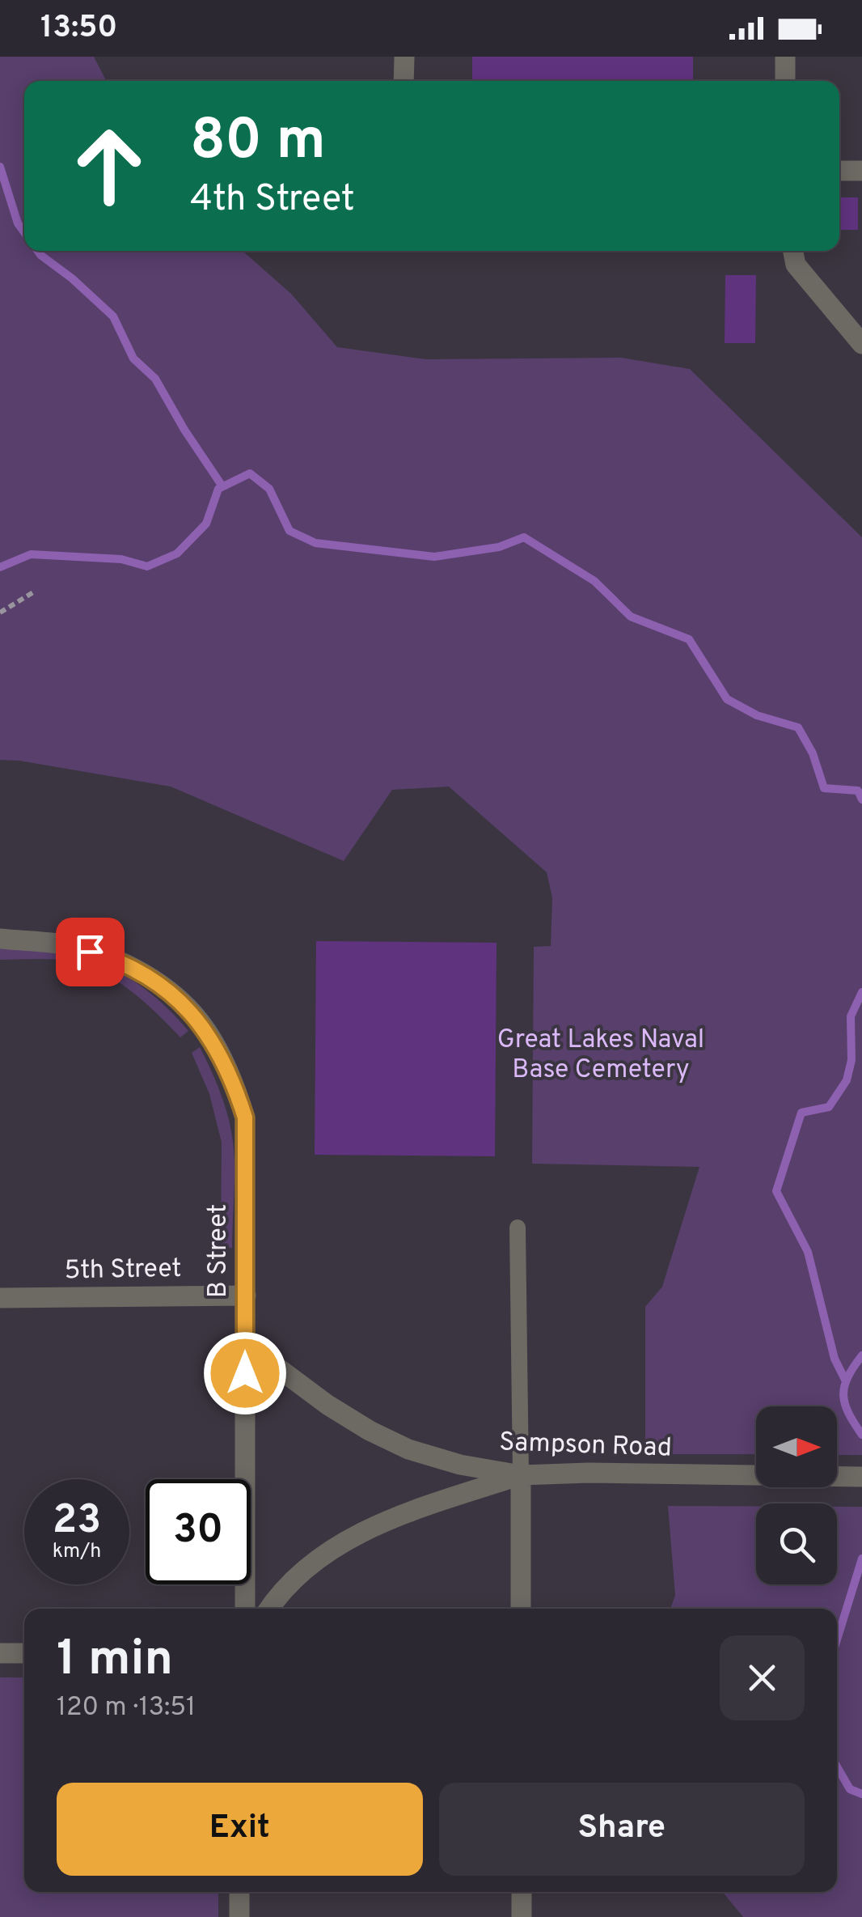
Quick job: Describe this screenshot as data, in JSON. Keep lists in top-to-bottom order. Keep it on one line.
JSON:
{"streets":{"street":["B Street","5th Street","Sampson Road"]},"crossings":[["B Street","5th Street"],["B Street","Sampson Road"]],"parks":["Great Lakes Naval Base Cemetery"],"north":"right","page":{"status":"13:50","turn":["80 m","4th Street"],"speed":"23 km/h","limit":"30","heading":["1 min","120 m · 13:51"],"buttons":["Exit","Share"]}}
